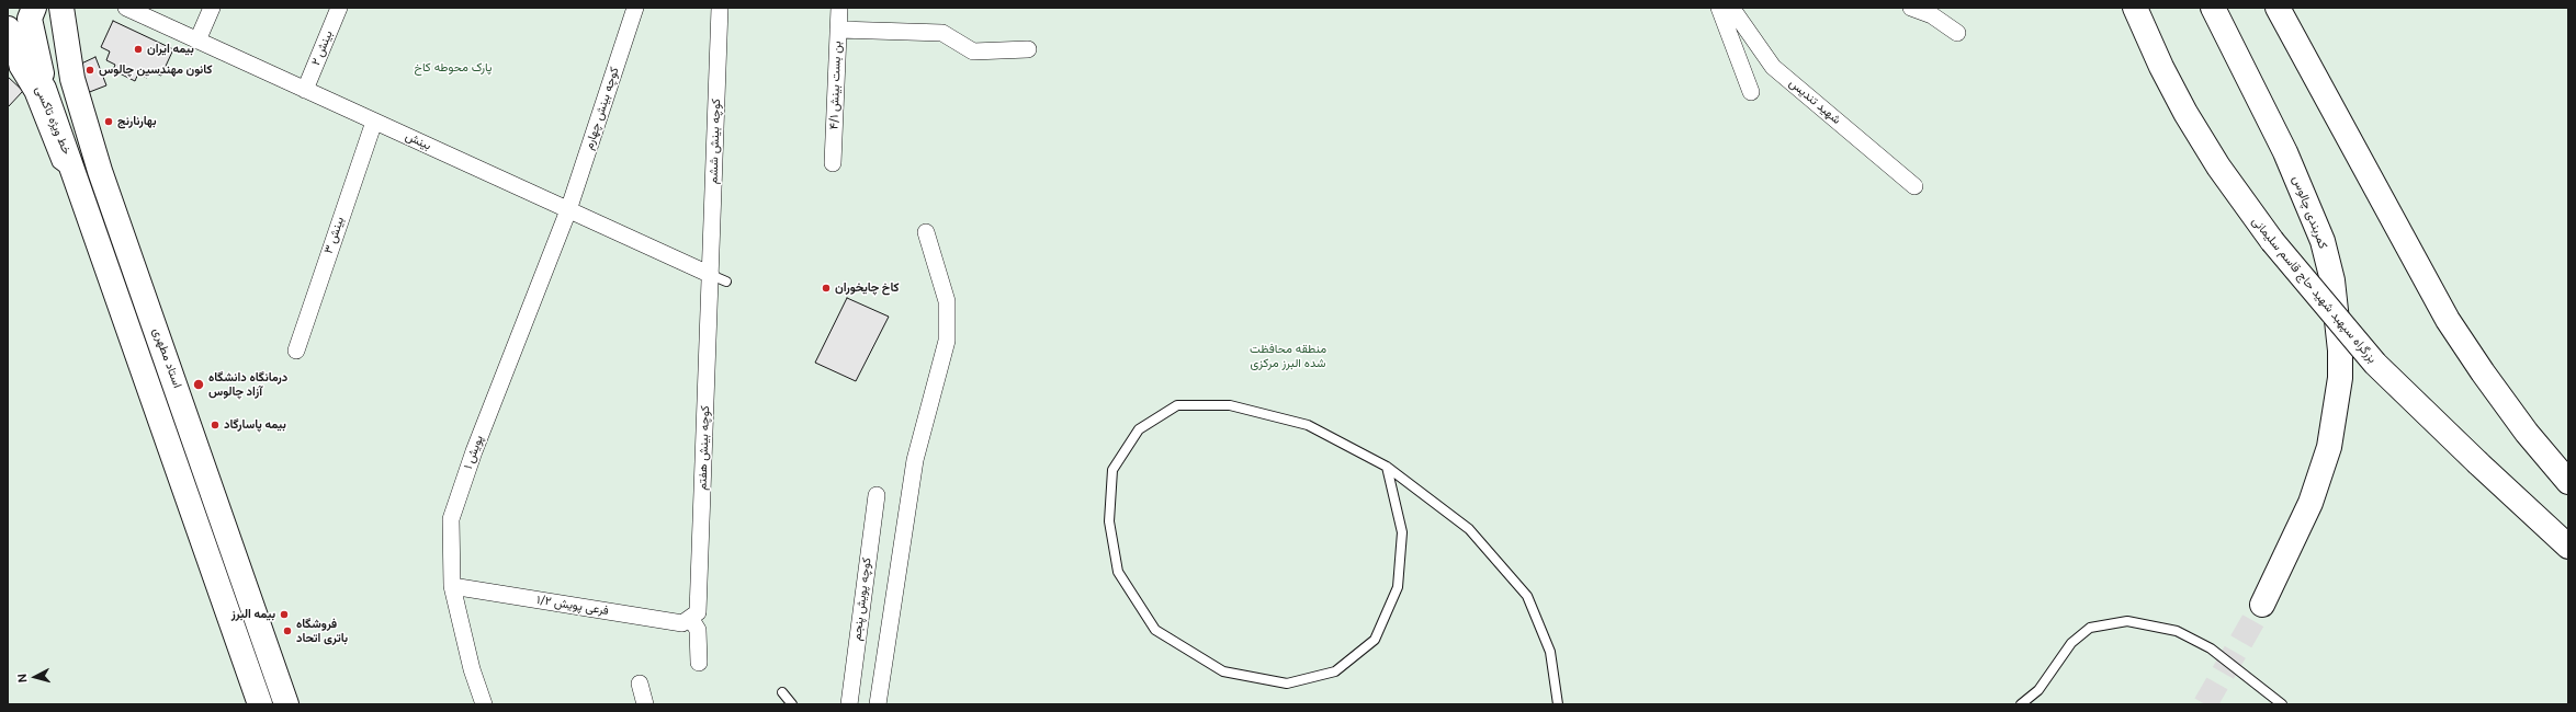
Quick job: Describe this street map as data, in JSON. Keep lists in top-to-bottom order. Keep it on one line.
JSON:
{"streets":{"main road":["کمربندی چالوس","بزرگراه سپهبد شهید حاج قاسم سلیمانی","استاد مطهری"],"street":["بینش ۲","بن بست بینش ۴/۱","شهید تندیس","کوچه بینش چهارم","بینش","کوچه بینش ششم","بینش ۳","کوچه بینش هفتم","پویش ۱","کوچه پویش پنجم","فرعی پویش ۱/۲"],"lane":["خط ویژه تاکسی"]},"crossings":[["بینش ۲","بینش"],["کوچه بینش چهارم","بینش"],["کوچه بینش چهارم","پویش ۱"],["خط ویژه تاکسی","استاد مطهری"],["بینش","کوچه بینش ششم"],["بینش","بینش ۳"],["بینش","کوچه بینش هفتم"],["بینش","پویش ۱"],["کوچه بینش ششم","کوچه بینش هفتم"],["کوچه بینش هفتم","فرعی پویش ۱/۲"],["پویش ۱","فرعی پویش ۱/۲"]],"parks":["پارک محوطه کاخ","منطقه محافظت شده البرز مرکزی"],"places":["بیمه ایران","کانون مهندسین چالوس","بهارنارنج","کاخ چایخوران","درمانگاه دانشگاه آزاد چالوس","بیمه پاسارگاد","بیمه البرز","فروشگاه باتری اتحاد"],"north":"left"}
